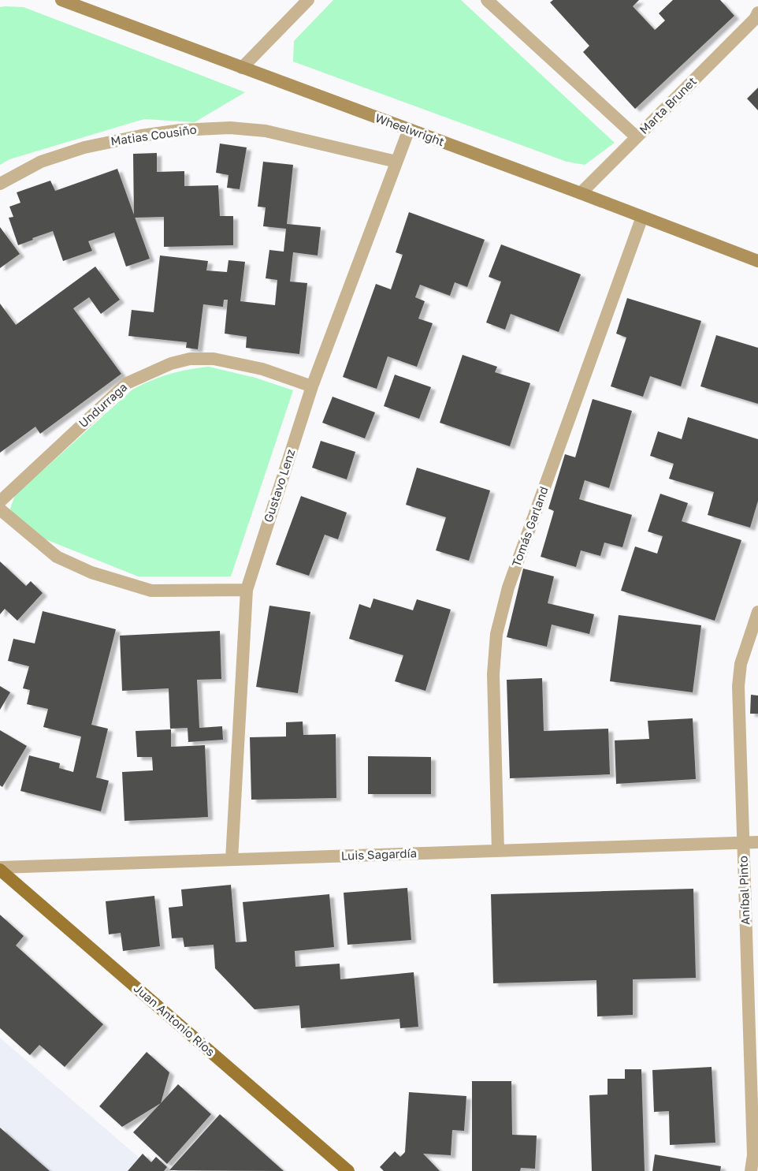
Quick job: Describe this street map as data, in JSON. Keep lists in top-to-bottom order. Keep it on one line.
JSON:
{"streets":{"main road":["Wheelwright","Juan Antonio Ríos"],"street":["Marta Brunet","Matias Cousiño","Undurraga","Gustavo Lenz","Tomás Garland","Luis Sagardía","Aníbal Pinto"]},"crossings":[["Marta Brunet","Wheelwright"],["Wheelwright","Gustavo Lenz"],["Wheelwright","Tomás Garland"],["Matias Cousiño","Gustavo Lenz"],["Undurraga","Gustavo Lenz"],["Gustavo Lenz","Luis Sagardía"],["Tomás Garland","Luis Sagardía"],["Luis Sagardía","Aníbal Pinto"],["Luis Sagardía","Juan Antonio Ríos"]]}
